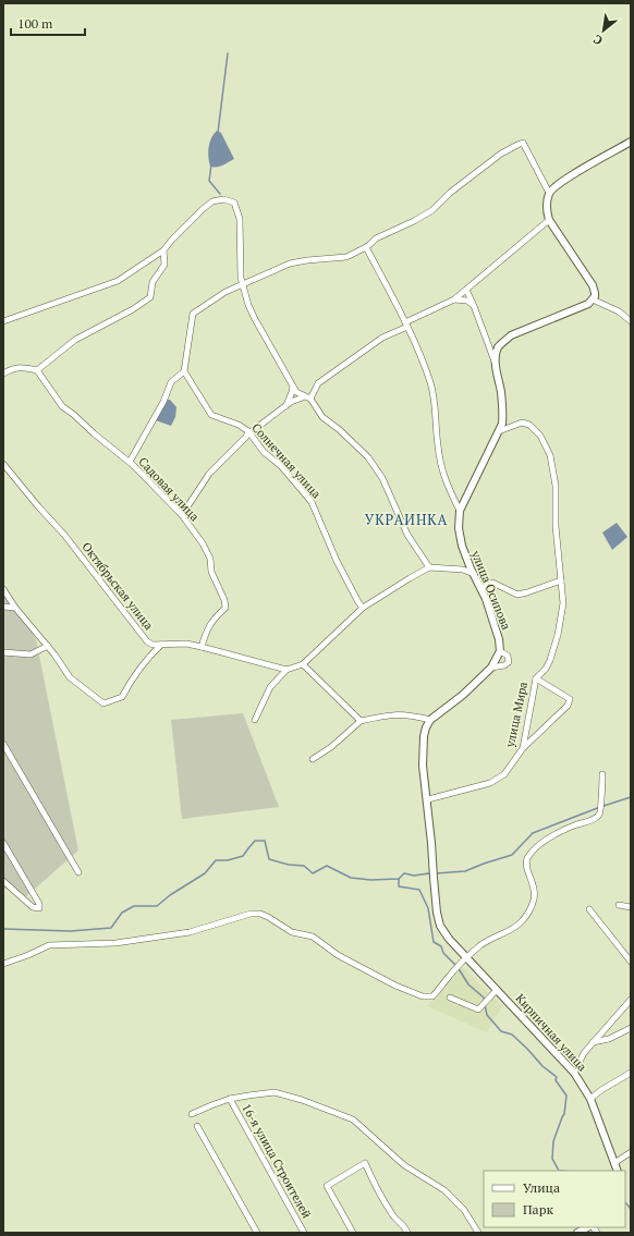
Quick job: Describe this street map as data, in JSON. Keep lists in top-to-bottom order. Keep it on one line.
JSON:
{"streets":{"main road":["улица Осипова","Кирпичная улица"],"street":["Солнечная улица","Садовая улица","Октябрьская улица","улица Мира","16-я улица Строителей"]},"crossings":[["улица Осипова","улица Мира"],["улица Мира","Кирпичная улица"]],"districts":["УКРАИНКА"],"legend":["Улица","Парк"],"scale_bar":"100 m","north":"bottom left"}
